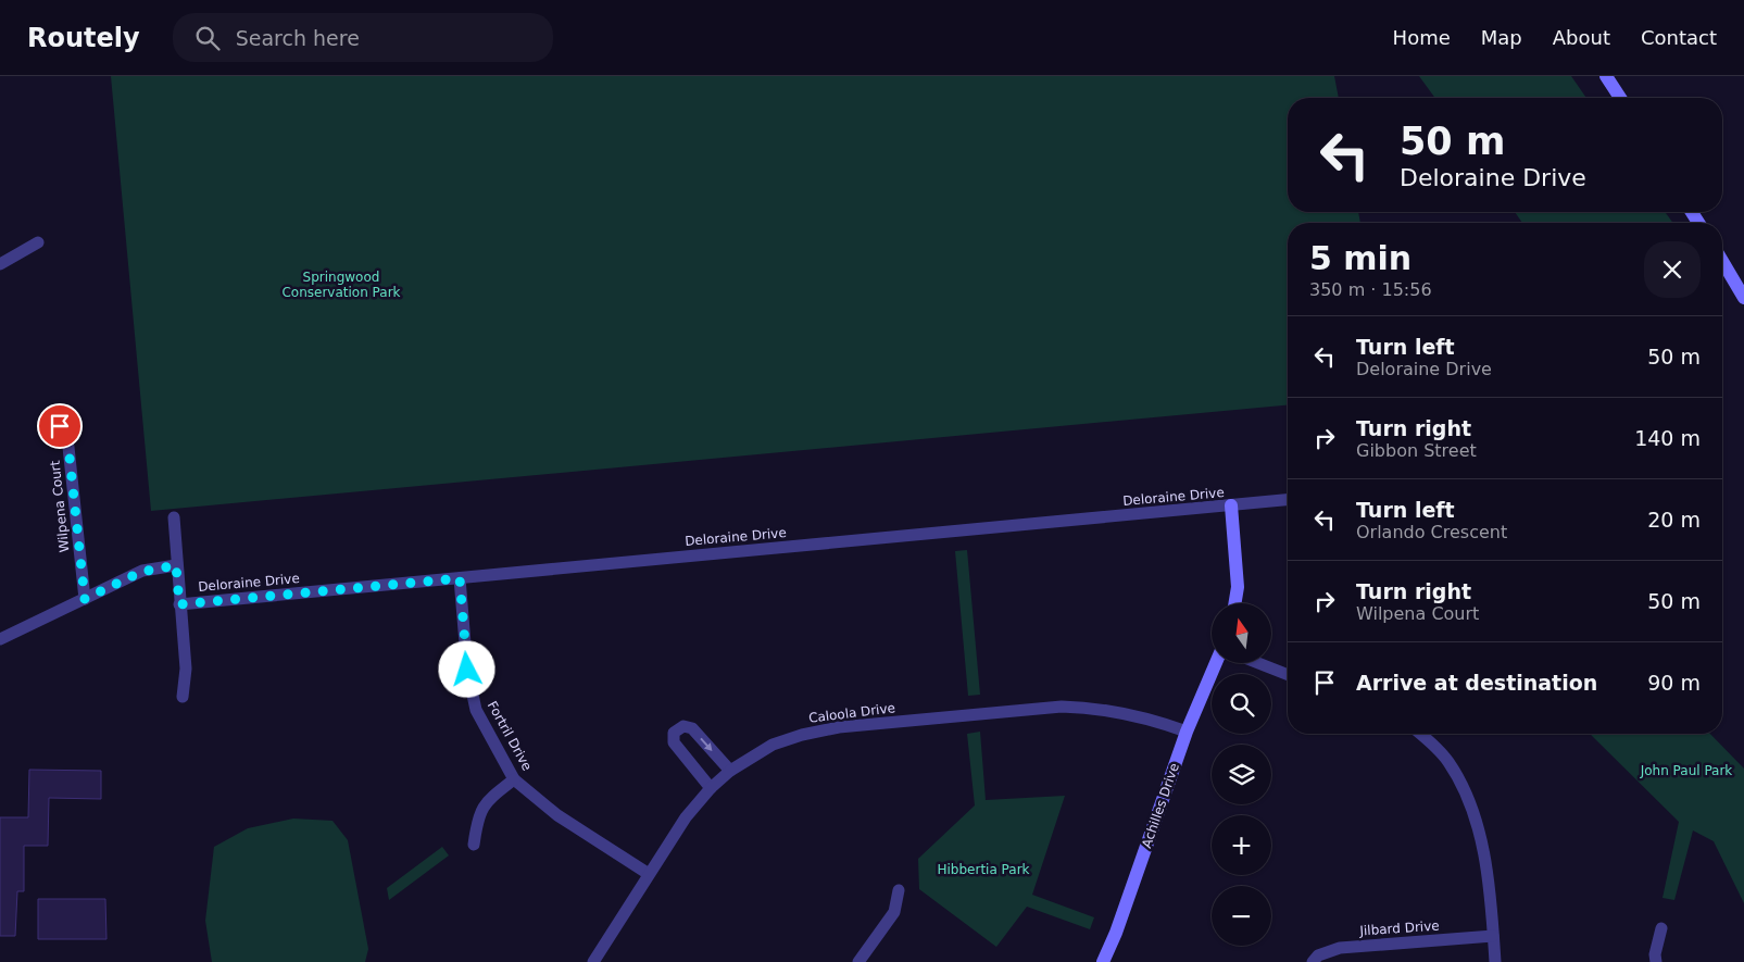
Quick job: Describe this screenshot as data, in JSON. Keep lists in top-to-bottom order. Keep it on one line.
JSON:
{"streets":{"street":["Deloraine Drive","Wilpena Court","Caloola Drive","Fortril Drive","Achilles Drive","Jilbard Drive"]},"crossings":[["Deloraine Drive","Fortril Drive"],["Caloola Drive","Fortril Drive"],["Caloola Drive","Achilles Drive"]],"parks":["Springwood Conservation Park","John Paul Park","Hibbertia Park"],"north":"top","page":{"header":"Routely","search":"Search here","nav":["Home","Map","About","Contact"],"turn":["50 m","Deloraine Drive"],"heading":["5 min","350 m · 15:56"],"list":[{"name":"Turn left","note":"Deloraine Drive","value":"50 m"},{"name":"Turn right","note":"Gibbon Street","value":"140 m"},{"name":"Turn left","note":"Orlando Crescent","value":"20 m"},{"name":"Turn right","note":"Wilpena Court","value":"50 m"},{"name":"Arrive at destination","value":"90 m"}],"map_buttons":["+","−"]}}
